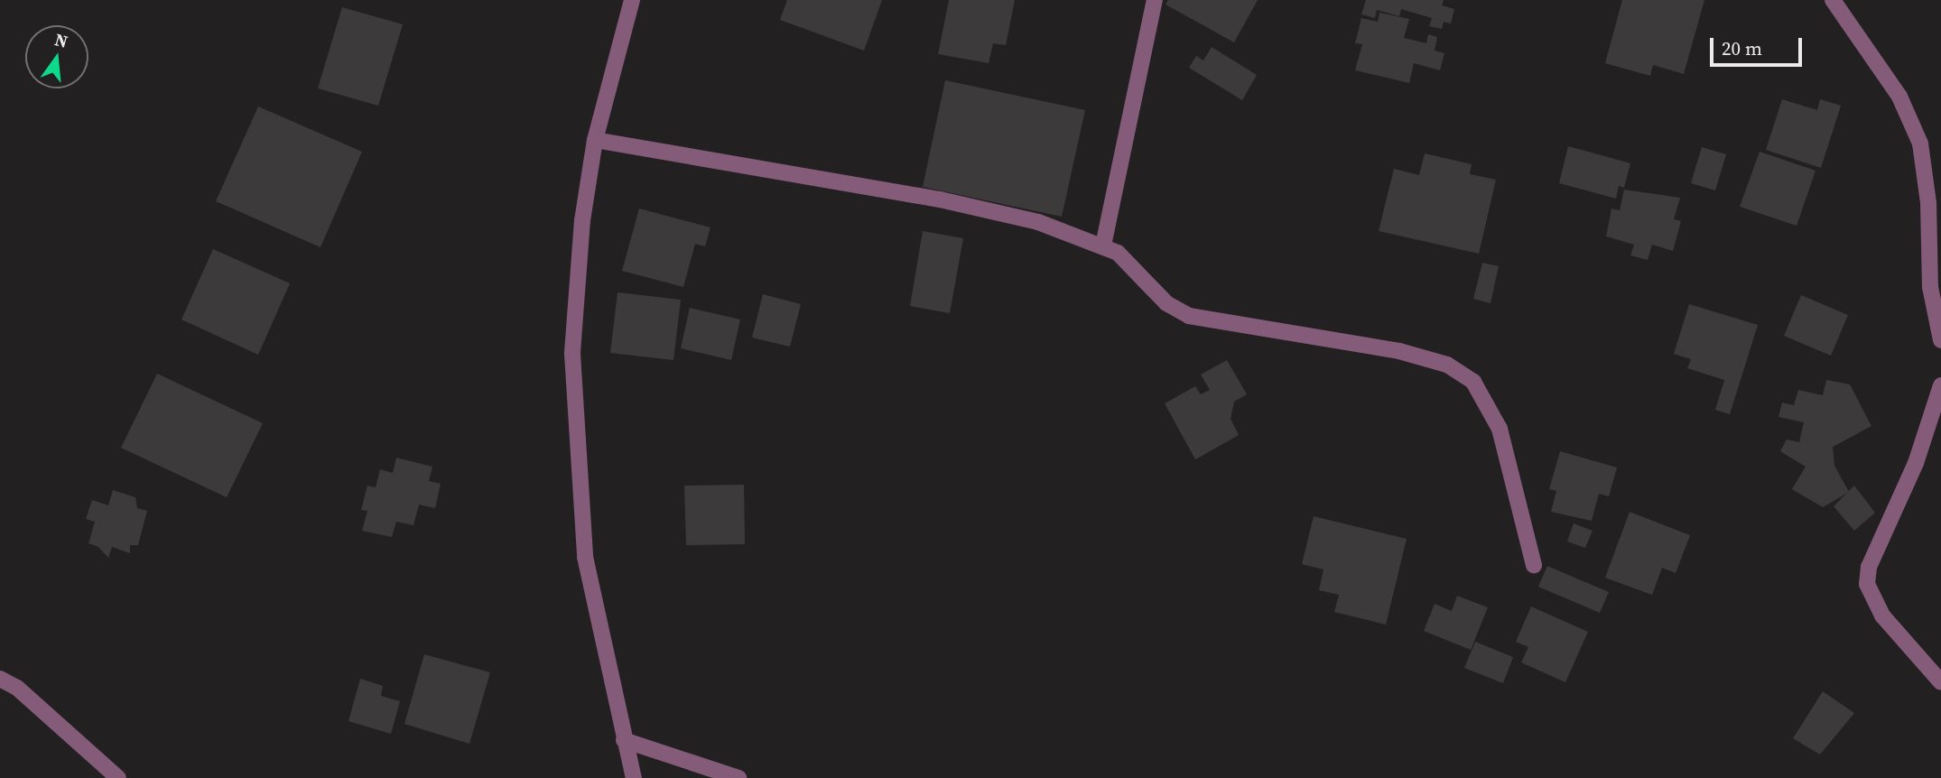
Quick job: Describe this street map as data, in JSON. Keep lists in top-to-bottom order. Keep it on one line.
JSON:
{"scale_bar":"20 m","north":"top"}
